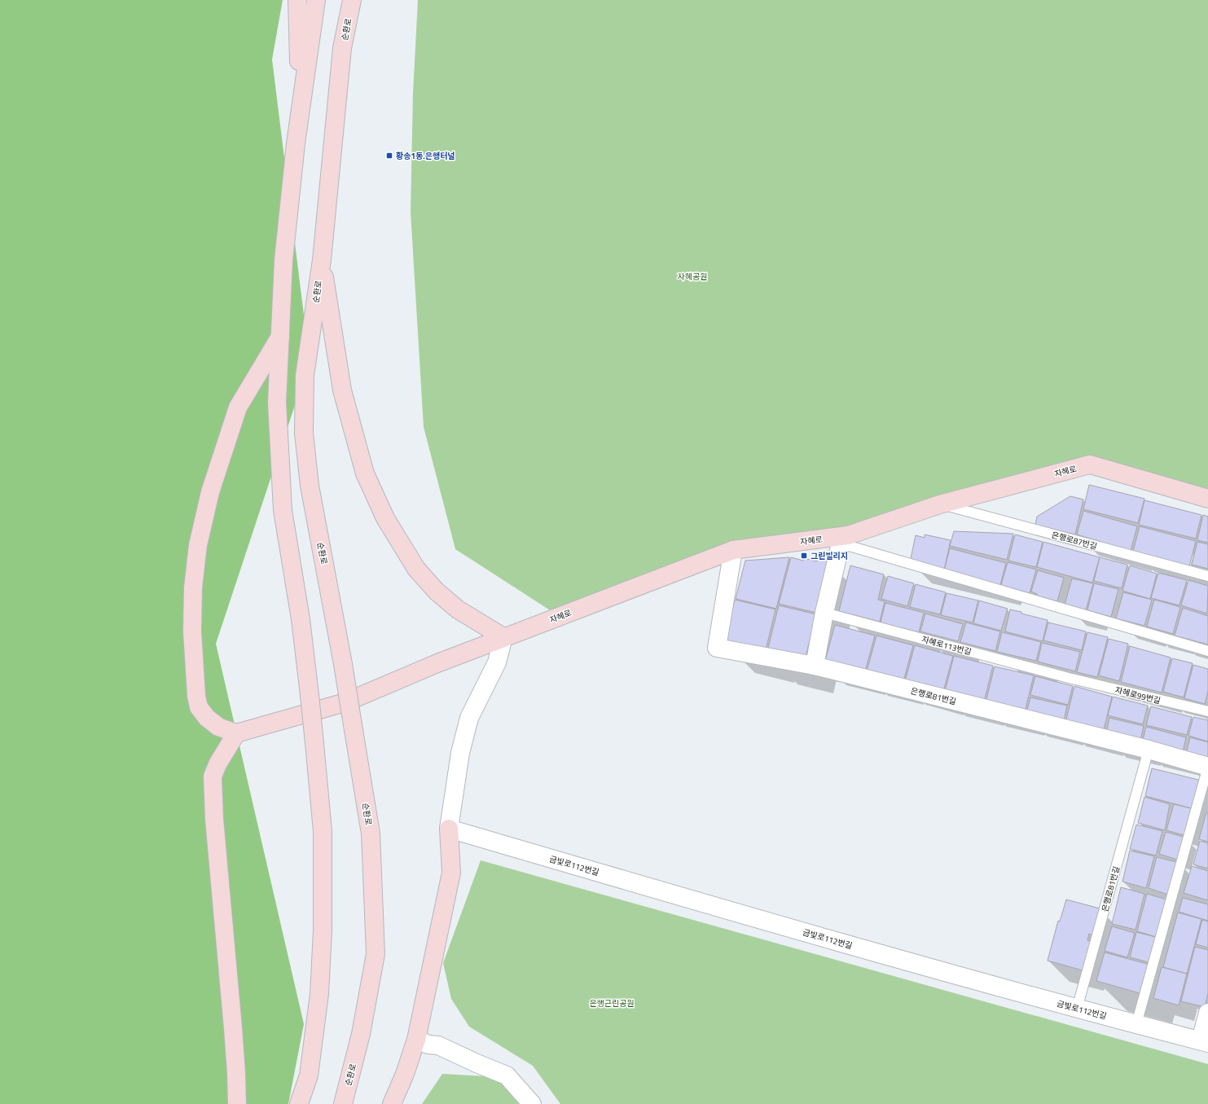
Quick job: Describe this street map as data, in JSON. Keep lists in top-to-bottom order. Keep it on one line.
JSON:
{"streets":{"main road":["순환로","자혜로"],"street":["은행로81번길","금빛로112번길"],"lane":["은행로87번길","자혜로113번길","자혜로99번길"]},"crossings":[["자혜로","은행로87번길"],["자혜로","은행로81번길"],["자혜로113번길","자혜로99번길"],["은행로81번길","금빛로112번길"]],"parks":["자혜공원","은행근린공원"],"places":{"transit":["황송1동.은행터널","그린빌리지"]}}
